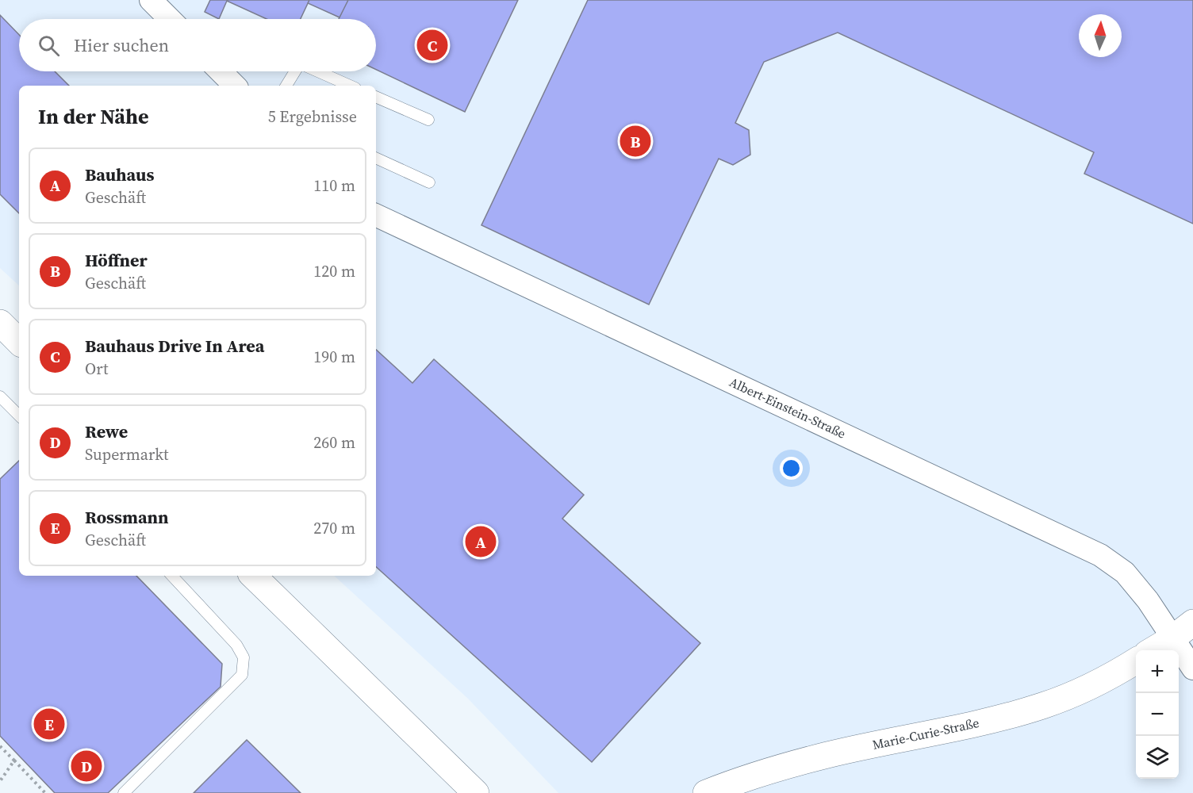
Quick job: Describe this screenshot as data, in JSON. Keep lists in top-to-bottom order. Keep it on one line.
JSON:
{"streets":{"main road":["Marie-Curie-Straße"],"street":["Albert-Einstein-Straße"]},"north":"top","page":{"search":"Hier suchen","pins":["C","B","A","E","D"],"heading":["In der Nähe","5 Ergebnisse"],"list":[{"mark":"A","name":"Bauhaus","note":"Geschäft","value":"110 m"},{"mark":"B","name":"Höffner","note":"Geschäft","value":"120 m"},{"mark":"C","name":"Bauhaus Drive In Area","note":"Ort","value":"190 m"},{"mark":"D","name":"Rewe","note":"Supermarkt","value":"260 m"},{"mark":"E","name":"Rossmann","note":"Geschäft","value":"270 m"}],"map_buttons":["+","−"]}}
